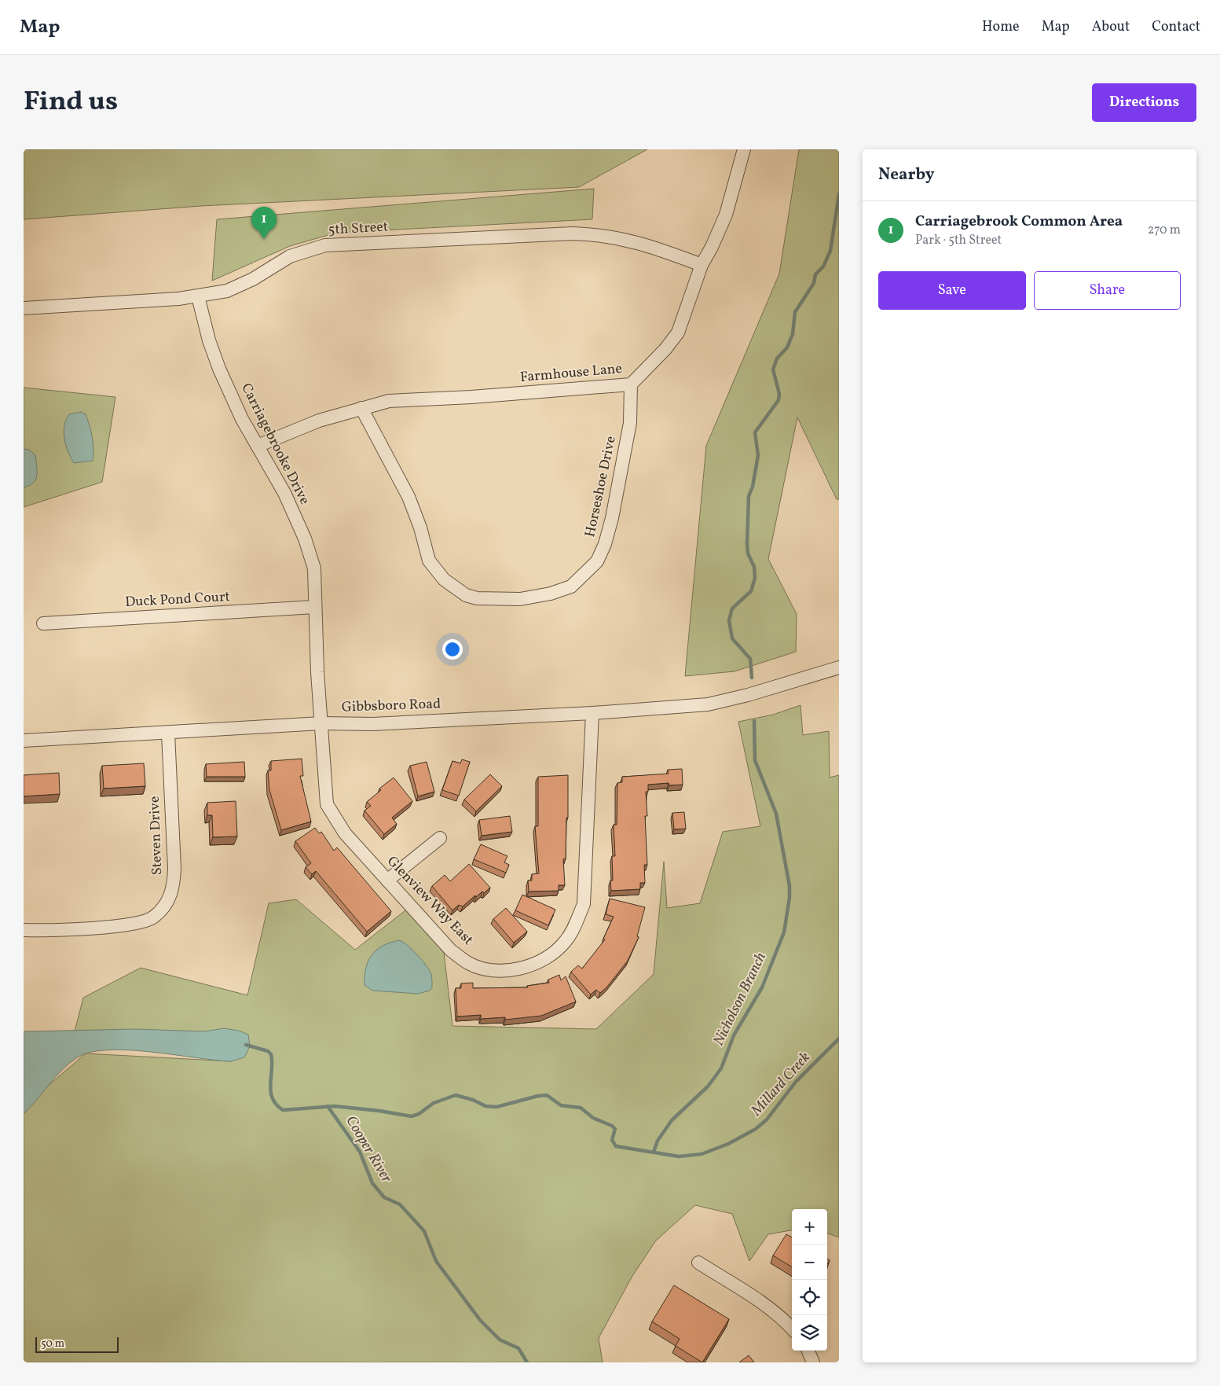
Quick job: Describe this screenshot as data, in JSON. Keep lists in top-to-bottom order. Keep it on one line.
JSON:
{"streets":{"street":["5th Street","Farmhouse Lane","Carriagebrooke Drive","Horseshoe Drive","Duck Pond Court","Gibbsboro Road","Steven Drive","Glenview Way East"]},"crossings":[["5th Street","Farmhouse Lane"],["5th Street","Carriagebrooke Drive"],["Farmhouse Lane","Carriagebrooke Drive"],["Farmhouse Lane","Horseshoe Drive"],["Carriagebrooke Drive","Duck Pond Court"],["Carriagebrooke Drive","Gibbsboro Road"],["Carriagebrooke Drive","Glenview Way East"],["Gibbsboro Road","Steven Drive"],["Gibbsboro Road","Glenview Way East"]],"water":["Nicholson Branch","Millard Creek","Cooper River"],"scale_bar":"50 m","page":{"header":"Map","nav":["Home","Map","About","Contact"],"title":"Find us","buttons":["Directions",["Save","Share"]],"heading":"Nearby","list":[{"mark":"1","name":"Carriagebrook Common Area","note":"Park · 5th Street","value":"270 m"}],"pins":"1","map_buttons":["+","−"],"scale":"50 m"}}
